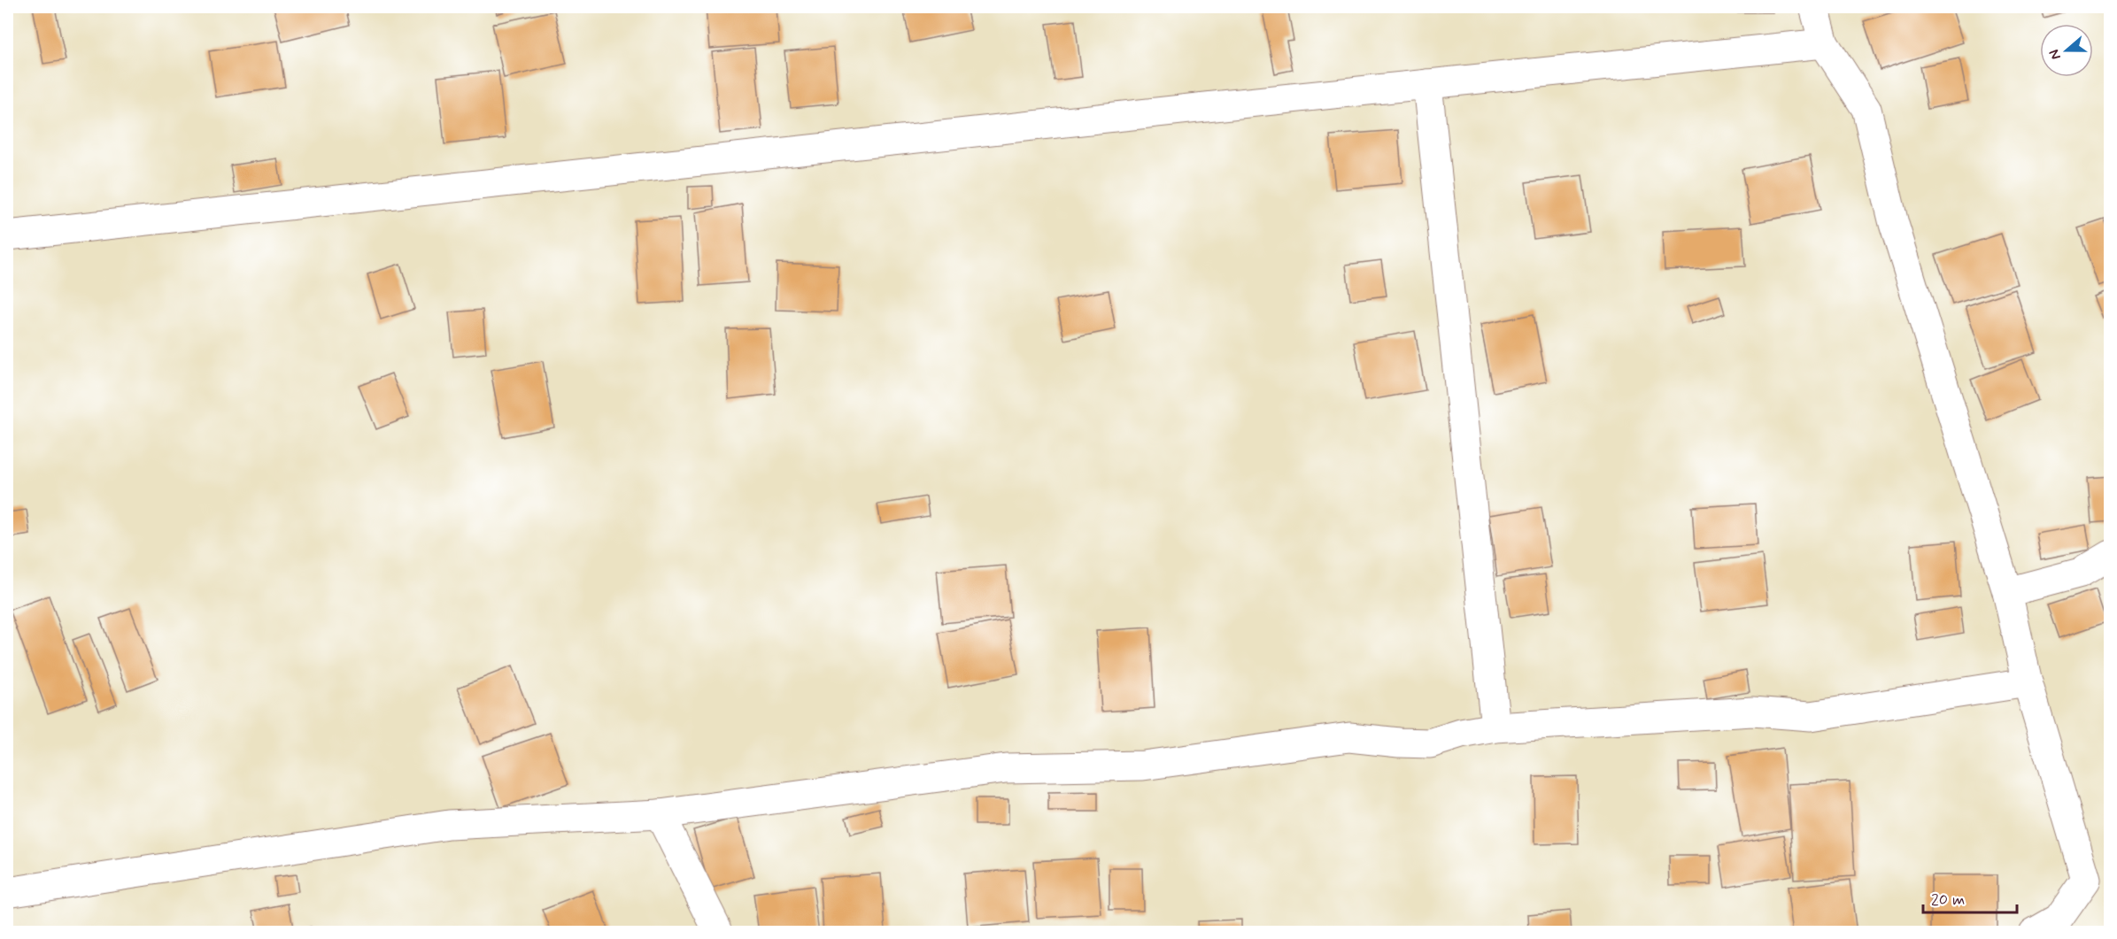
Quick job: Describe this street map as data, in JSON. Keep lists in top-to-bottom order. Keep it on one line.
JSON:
{"scale_bar":"20 m","north":"left"}
